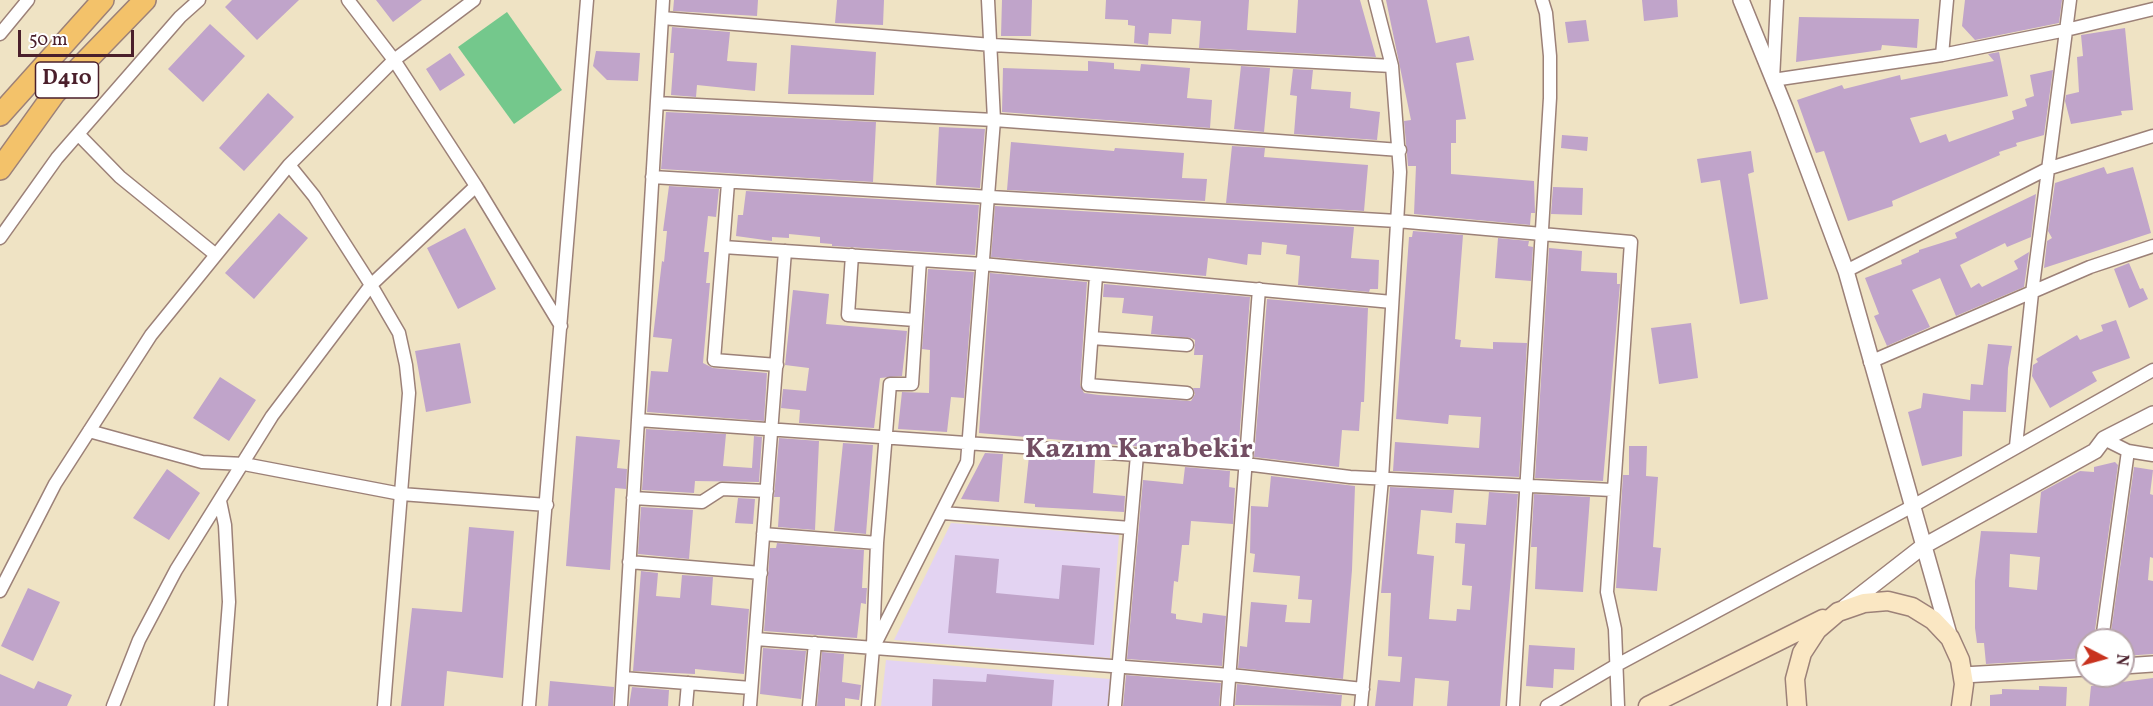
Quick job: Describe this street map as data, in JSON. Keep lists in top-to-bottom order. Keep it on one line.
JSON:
{"streets":{"highway":["D410"]},"districts":["Kazım Karabekir"],"scale_bar":"50 m","north":"right"}
